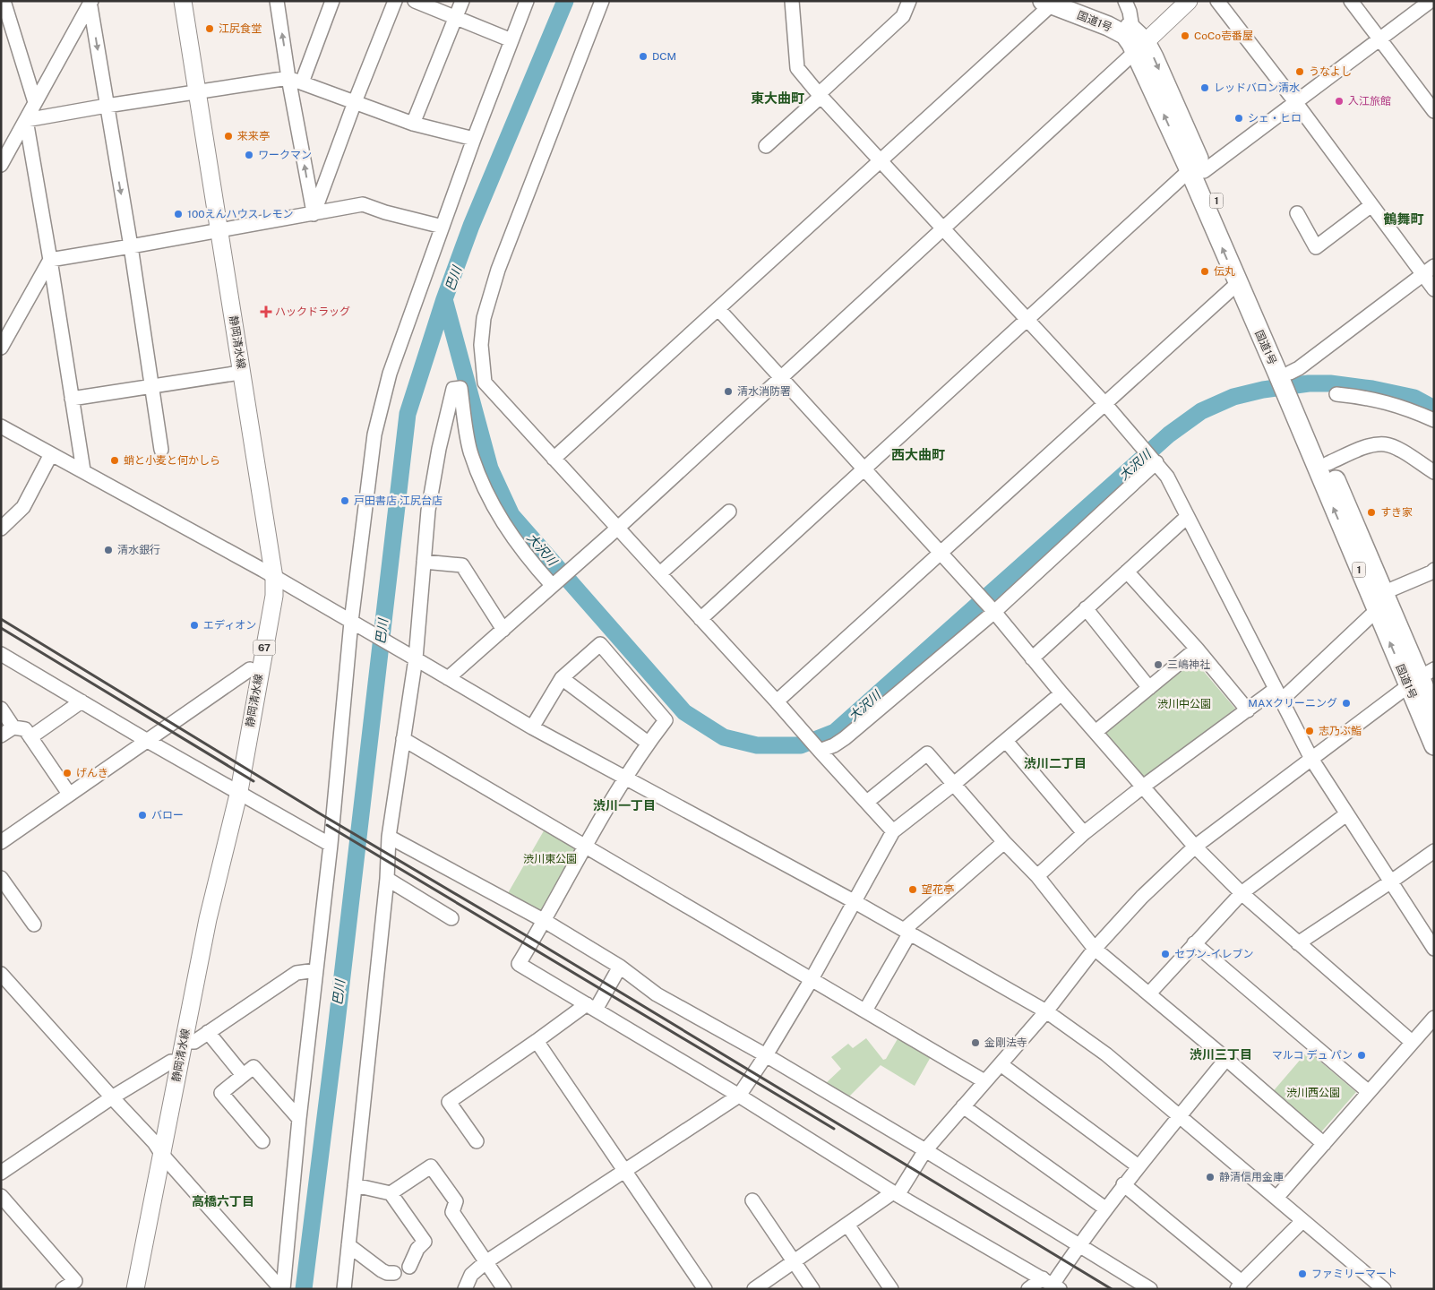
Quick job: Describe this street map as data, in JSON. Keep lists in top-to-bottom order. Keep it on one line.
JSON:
{"streets":{"highway":["国道1号","1"],"main road":["静岡清水線","67"]},"districts":["東大曲町","鶴舞町","西大曲町","渋川二丁目","渋川一丁目","渋川三丁目","高橋六丁目"],"water":["巴川","大沢川"],"parks":["渋川中公園","渋川東公園","渋川西公園"],"places":{"other":["江尻食堂","CoCo壱番屋","DCM","うなよし","レッドバロン清水","入江旅館","シェ・ヒロ","来来亭","ワークマン","100えんハウス レモン","伝丸","清水消防署","蛸と小麦と何かしら","戸田書店 江尻台店","すき家","清水銀行","エディオン","三嶋神社","MAXクリーニング","志乃ぶ鮨","げんき","バロー","望花亭","セブン-イレブン","金剛法寺","マルコ デュ パン","静清信用金庫","ファミリーマート"],"health":["ハックドラッグ"]}}
